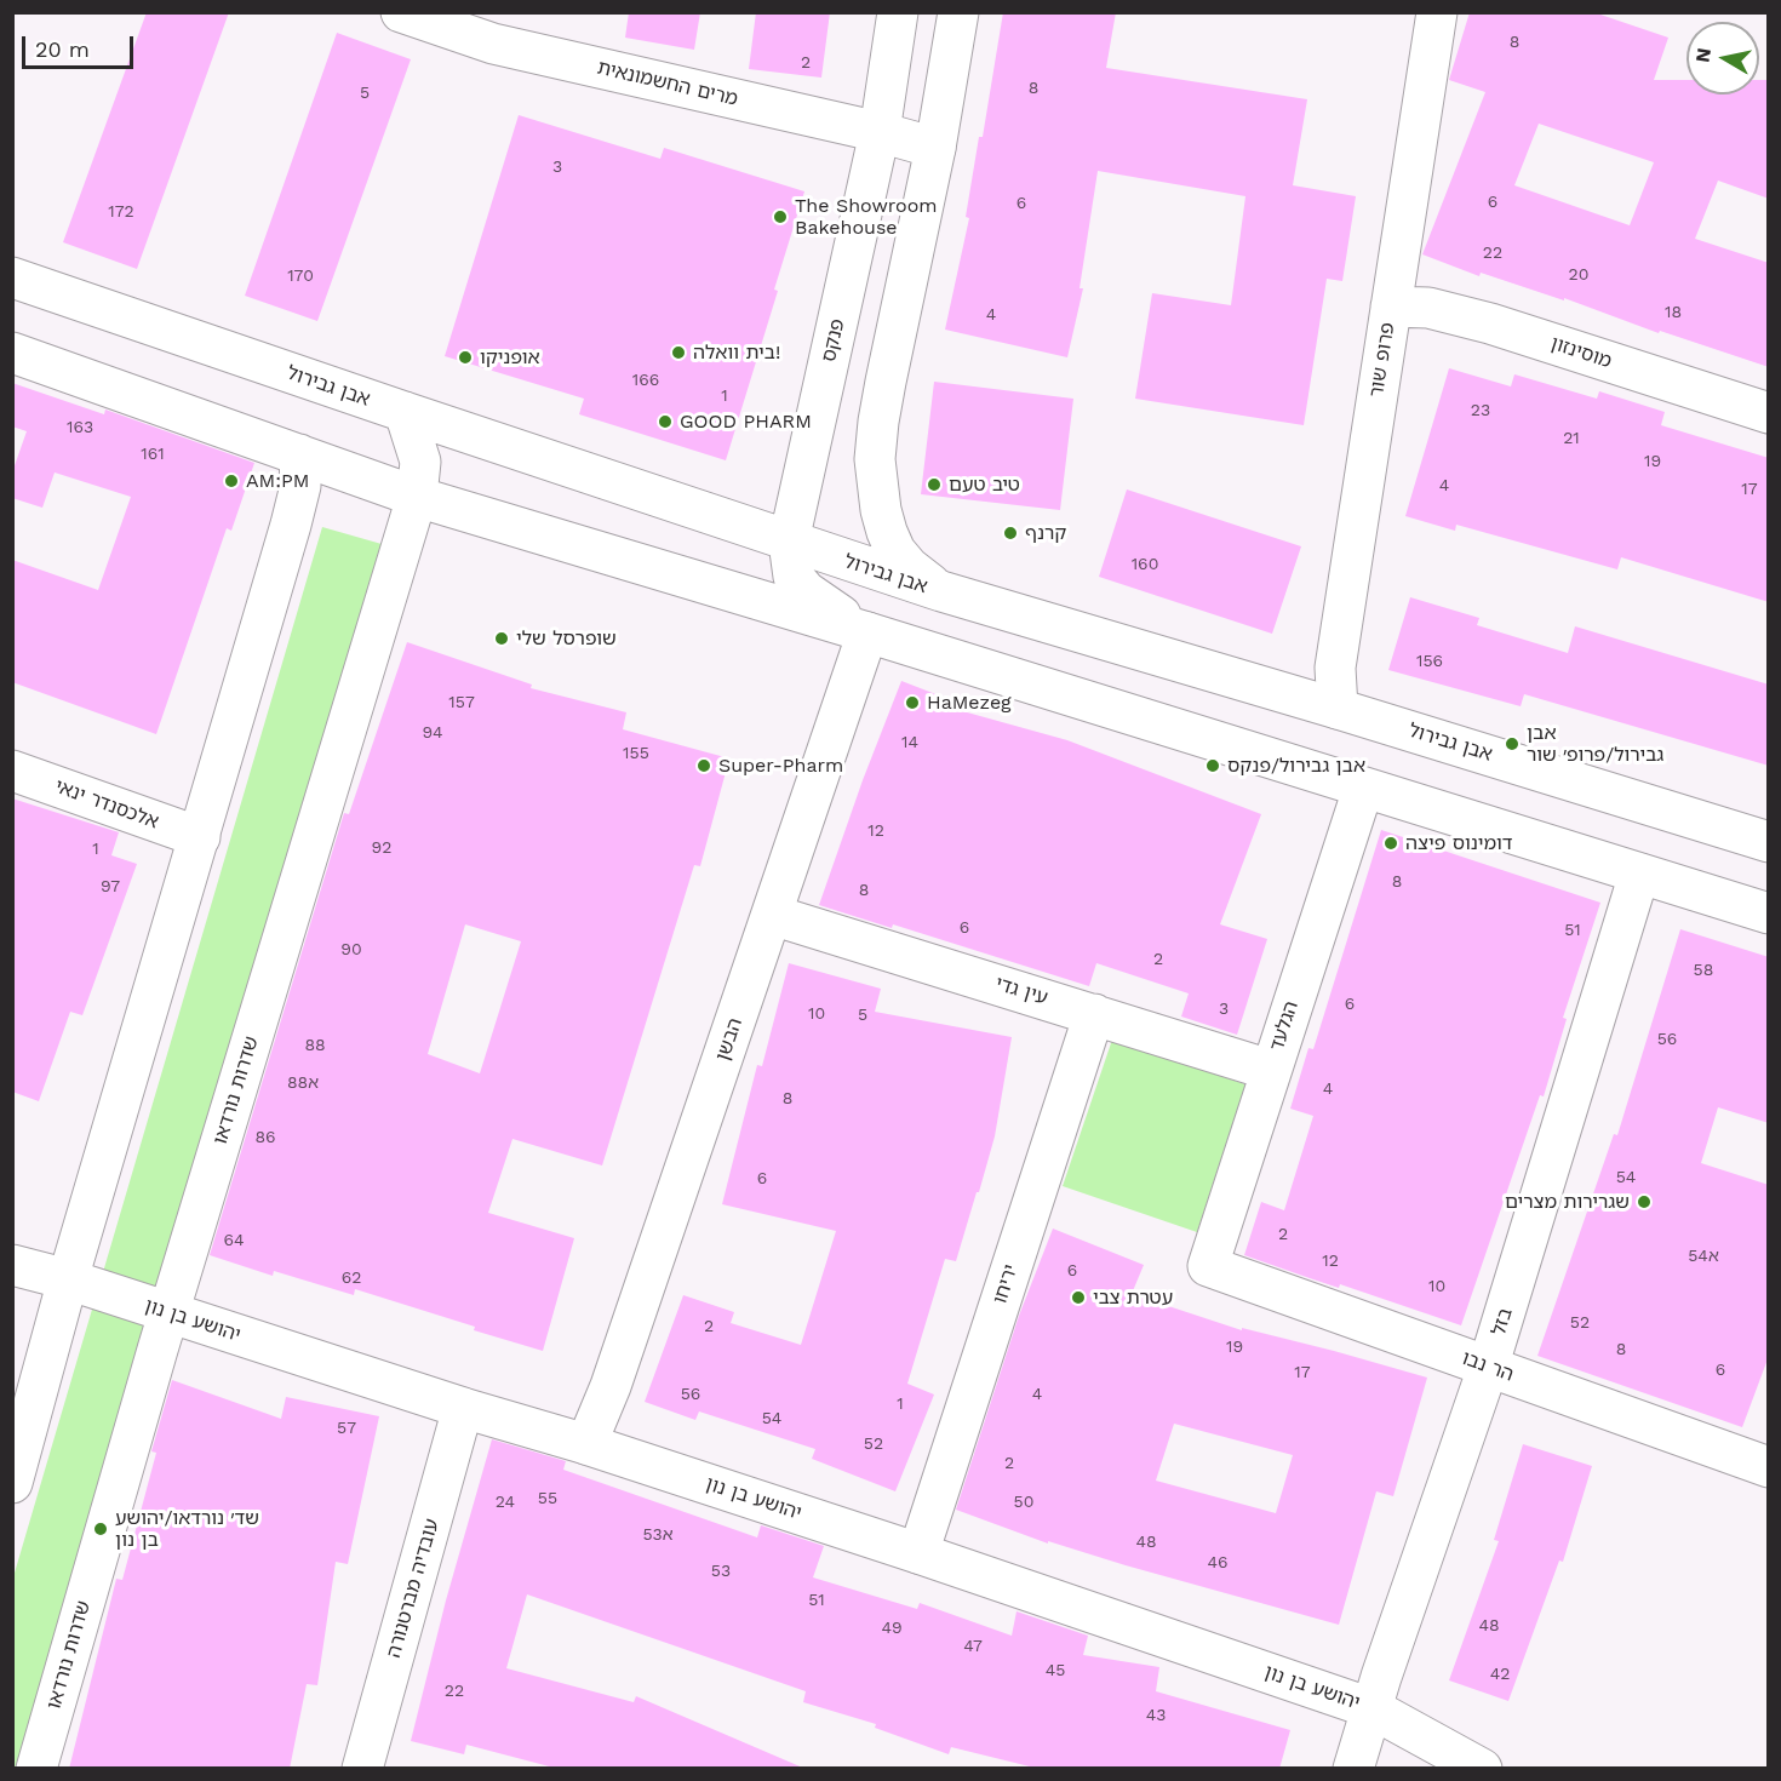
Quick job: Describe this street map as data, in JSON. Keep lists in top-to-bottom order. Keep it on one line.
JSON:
{"streets":{"street":["מרים החשמונאית","פנקס","מוסינזון","פרופ שור","אבן גבירול","אלכסנדר ינאי","עין גדי","הגלעד","הבשן","שדרות נורדאו","יריחו","יהושע בן נון","בזל","הר נבו","עובדיה מברטנורה"]},"crossings":[["מרים החשמונאית","פנקס"],["פנקס","אבן גבירול"],["פנקס","הבשן"],["מוסינזון","פרופ שור"],["פרופ שור","אבן גבירול"],["אבן גבירול","שדרות נורדאו"],["עין גדי","הגלעד"],["עין גדי","הבשן"],["עין גדי","יריחו"],["הגלעד","הר נבו"],["הבשן","יהושע בן נון"],["שדרות נורדאו","יהושע בן נון"],["יריחו","יהושע בן נון"],["יהושע בן נון","בזל"],["יהושע בן נון","עובדיה מברטנורה"],["בזל","הר נבו"]],"places":["The Showroom Bakehouse","בית וואלה!","אופניקו","GOOD PHARM","AM:PM","טיב טעם","קרנף","שופרסל שלי","HaMezeg","אבן גבירול/פרופ׳ שור","Super-Pharm","אבן גבירול/פנקס","דומינוס פיצה","שגרירות מצרים","עטרת צבי","שד׳ נורדאו/יהושע בן נון"],"house_numbers":["8","2","8","5","3","6","6","172","22","20","170","18","4","166","1","23","163","21","161","19","4","17","160","156","157","94","14","155","12","92","1","8","97","8","6","51","90","2","58","6","3","10","5","56","88","88א","4","8","86","54","6","2","64","54א","12","6","62","10","52","2","19","8","6","17","56","4","1","54","57","52","2","55","24","50","53א","48","46","53","51","48","49","47","45","42","22","43"],"scale_bar":"20 m","north":"left"}
